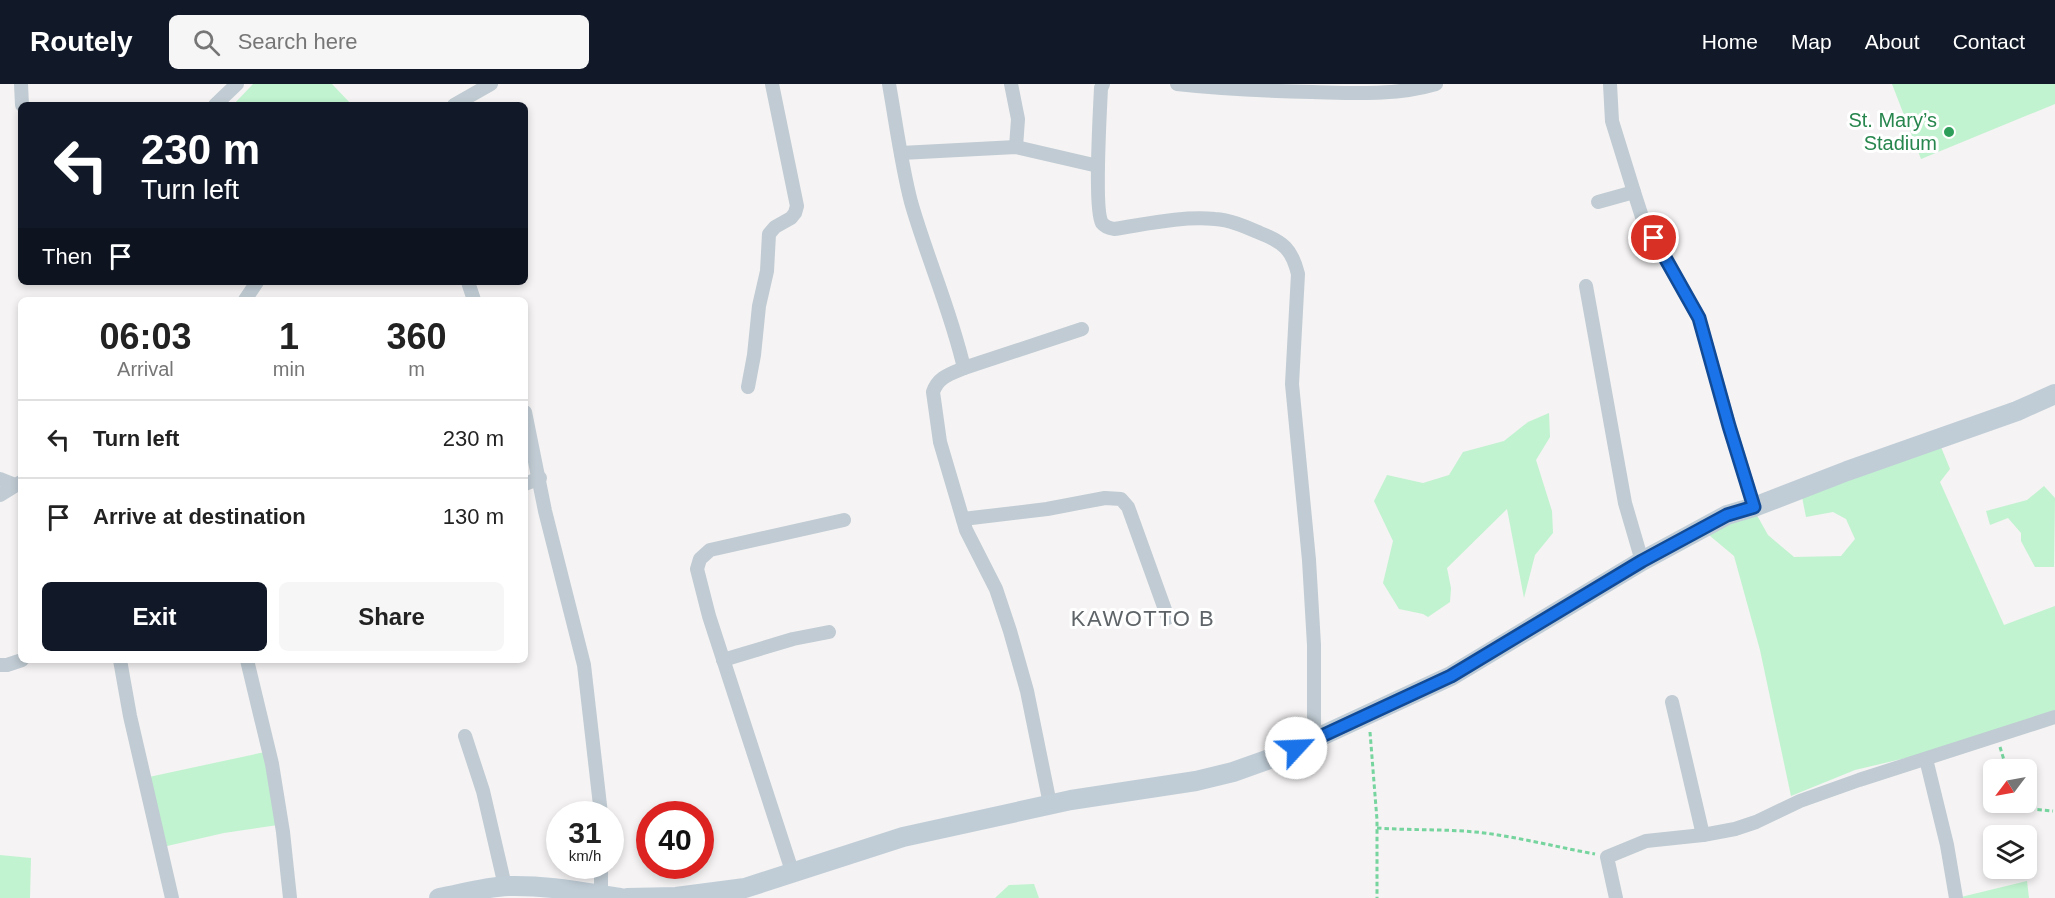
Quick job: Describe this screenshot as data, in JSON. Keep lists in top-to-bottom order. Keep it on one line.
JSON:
{"districts":["KAWOTTO B"],"places":["St. Mary’s Stadium"],"north":"bottom left","page":{"header":"Routely","search":"Search here","nav":["Home","Map","About","Contact"],"turn":["230 m","Turn left"],"then":"Then","eta":["06:03","Arrival","1","min","360","m"],"list":[{"name":"Turn left","value":"230 m"},{"name":"Arrive at destination","value":"130 m"}],"buttons":["Exit","Share"],"speed":"31 km/h","limit":"40"}}
